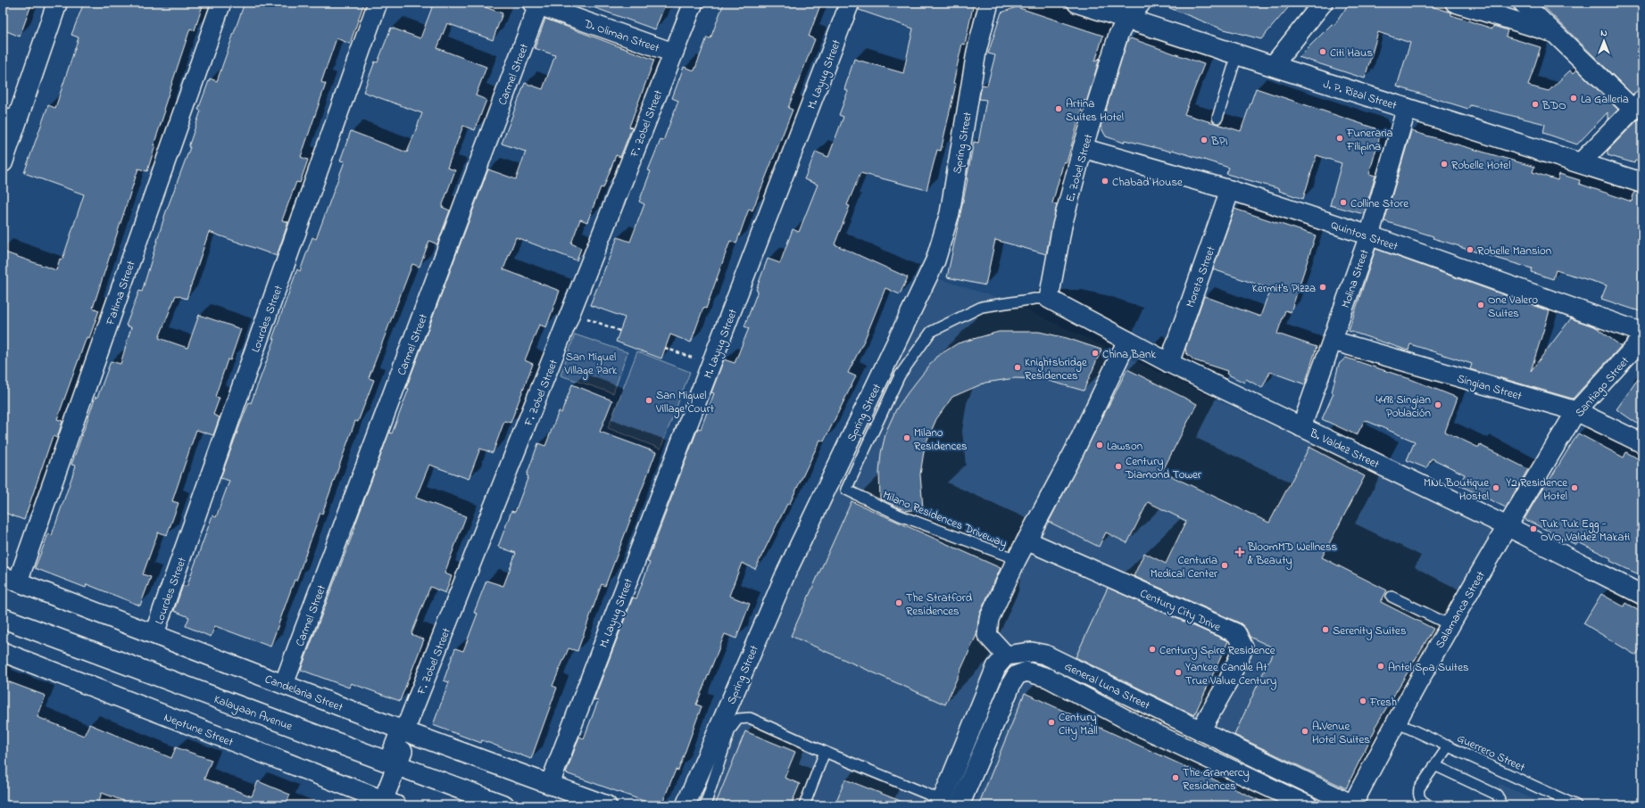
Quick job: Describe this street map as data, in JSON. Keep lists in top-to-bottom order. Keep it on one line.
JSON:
{"streets":{"main road":["J. P. Rizal Street","E. Zobel Street","Kalayaan Avenue"],"street":["D. Oliman Street","Carmel Street","M. Layug Street","F. Zobel Street","Spring Street","Quintos Street","Moreta Street","Molina Street","Fatima Street","Lourdes Street","Singian Street","Santiago Street","B. Valdez Street","Century City Drive","Salamanca Street","General Luna Street","Candelaria Street","Neptune Street"],"lane":["Milano Residences Driveway","Guerrero Street"]},"crossings":[["D. Oliman Street","Carmel Street"],["D. Oliman Street","F. Zobel Street"],["Carmel Street","Candelaria Street"],["M. Layug Street","Candelaria Street"],["J. P. Rizal Street","E. Zobel Street"],["J. P. Rizal Street","Molina Street"],["F. Zobel Street","Candelaria Street"],["F. Zobel Street","Kalayaan Avenue"],["F. Zobel Street","Neptune Street"],["E. Zobel Street","Quintos Street"],["E. Zobel Street","B. Valdez Street"],["E. Zobel Street","Milano Residences Driveway"],["Quintos Street","Moreta Street"],["Quintos Street","Molina Street"],["Moreta Street","B. Valdez Street"],["Molina Street","Singian Street"],["Molina Street","B. Valdez Street"],["Fatima Street","Candelaria Street"],["Lourdes Street","Candelaria Street"],["Singian Street","Santiago Street"],["Santiago Street","B. Valdez Street"],["Santiago Street","Salamanca Street"],["B. Valdez Street","Milano Residences Driveway"],["B. Valdez Street","Salamanca Street"],["Century City Drive","General Luna Street"],["Salamanca Street","General Luna Street"],["Salamanca Street","Guerrero Street"]],"parks":["San Miguel Village Park"],"places":{"other":["Citi Haus","La Galleria","BDO","Artina Suites Hotel","Funeraria Filipina","BPI","Robelle Hotel","Chabad House","Colline Store","Robelle Mansion","Kermit's Pizza","One Valero Suites","China Bank","Knightsbridge Residences","San Miguel Village Court","4498 Singian Población","Milano Residences","Lawson","Century Diamond Tower","MNL Boutique Hostel","Y2 Residence Hotel","Tuk Tuk Egg - OVO, Valdez Makati","Centuria Medical Center","The Stratford Residences","Serenity Suites","Century Spire Residence","Antel Spa Suites","Yankee Candle At True Value Century","Fresh","Century City Mall","A.Venue Hotel Suites","The Gramercy Residences"],"health":["BloomMD Wellness & Beauty"]},"north":"top"}
